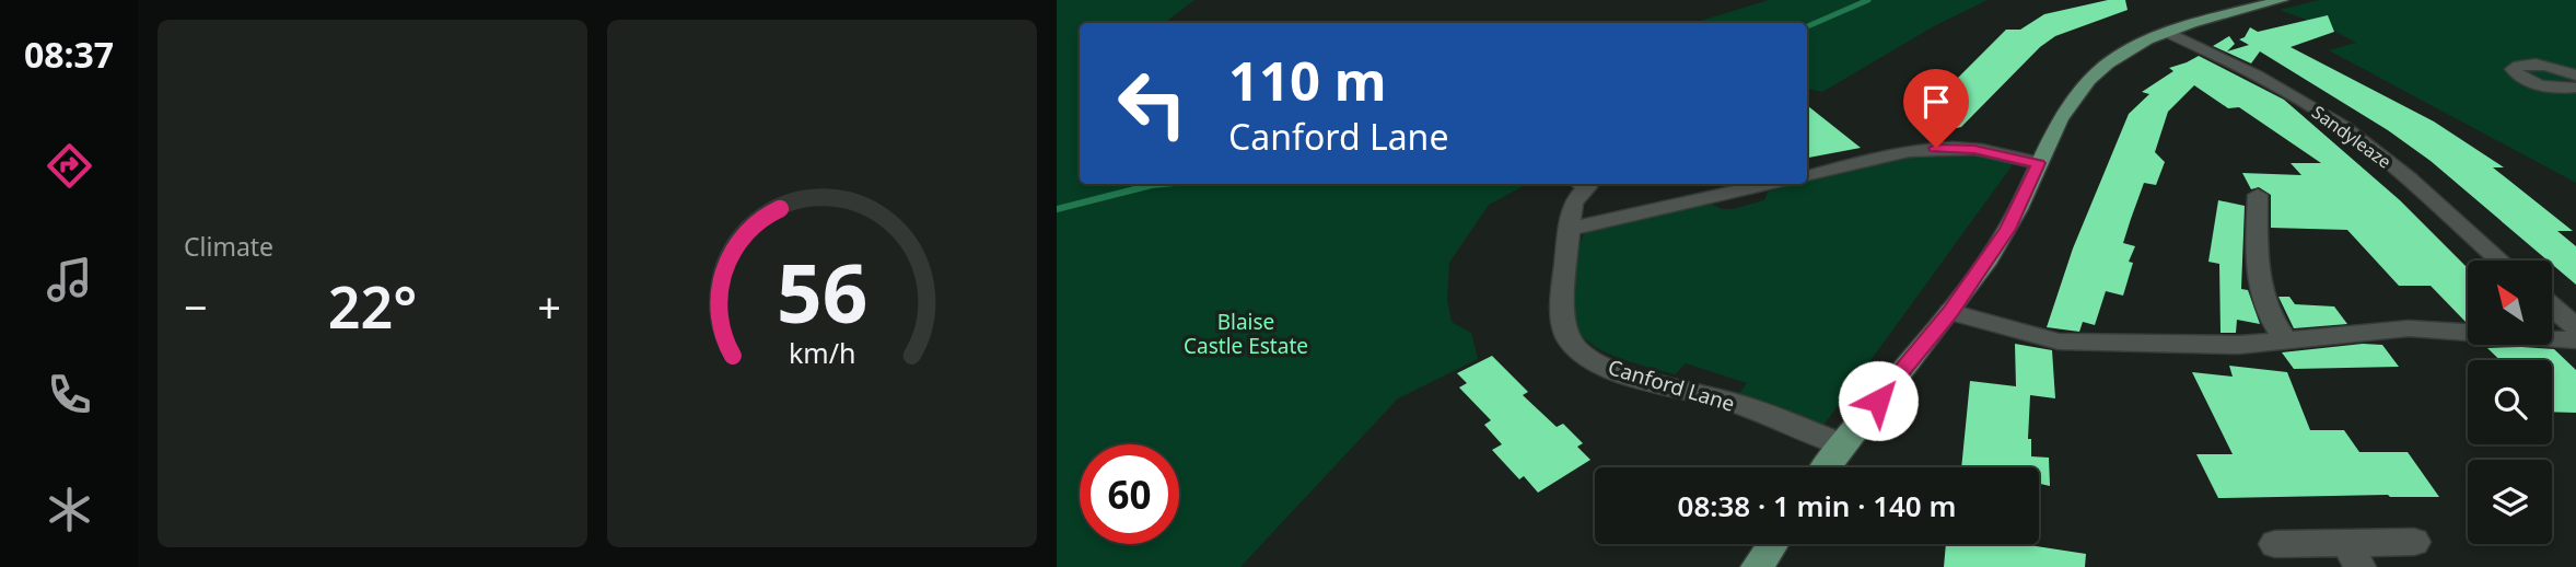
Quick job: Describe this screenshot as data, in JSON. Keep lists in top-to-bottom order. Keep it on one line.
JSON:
{"streets":{"street":["Sandyleaze","Canford Lane"]},"parks":["Blaise Castle Estate"],"north":"top left","page":{"tabs":"08:37","tile":"Climate","turn":["110 m","Canford Lane"],"heat":["−","22°","+"],"limit":"60","trip":"08:38 · 1 min · 140 m","gauge":["56","km/h"]}}
